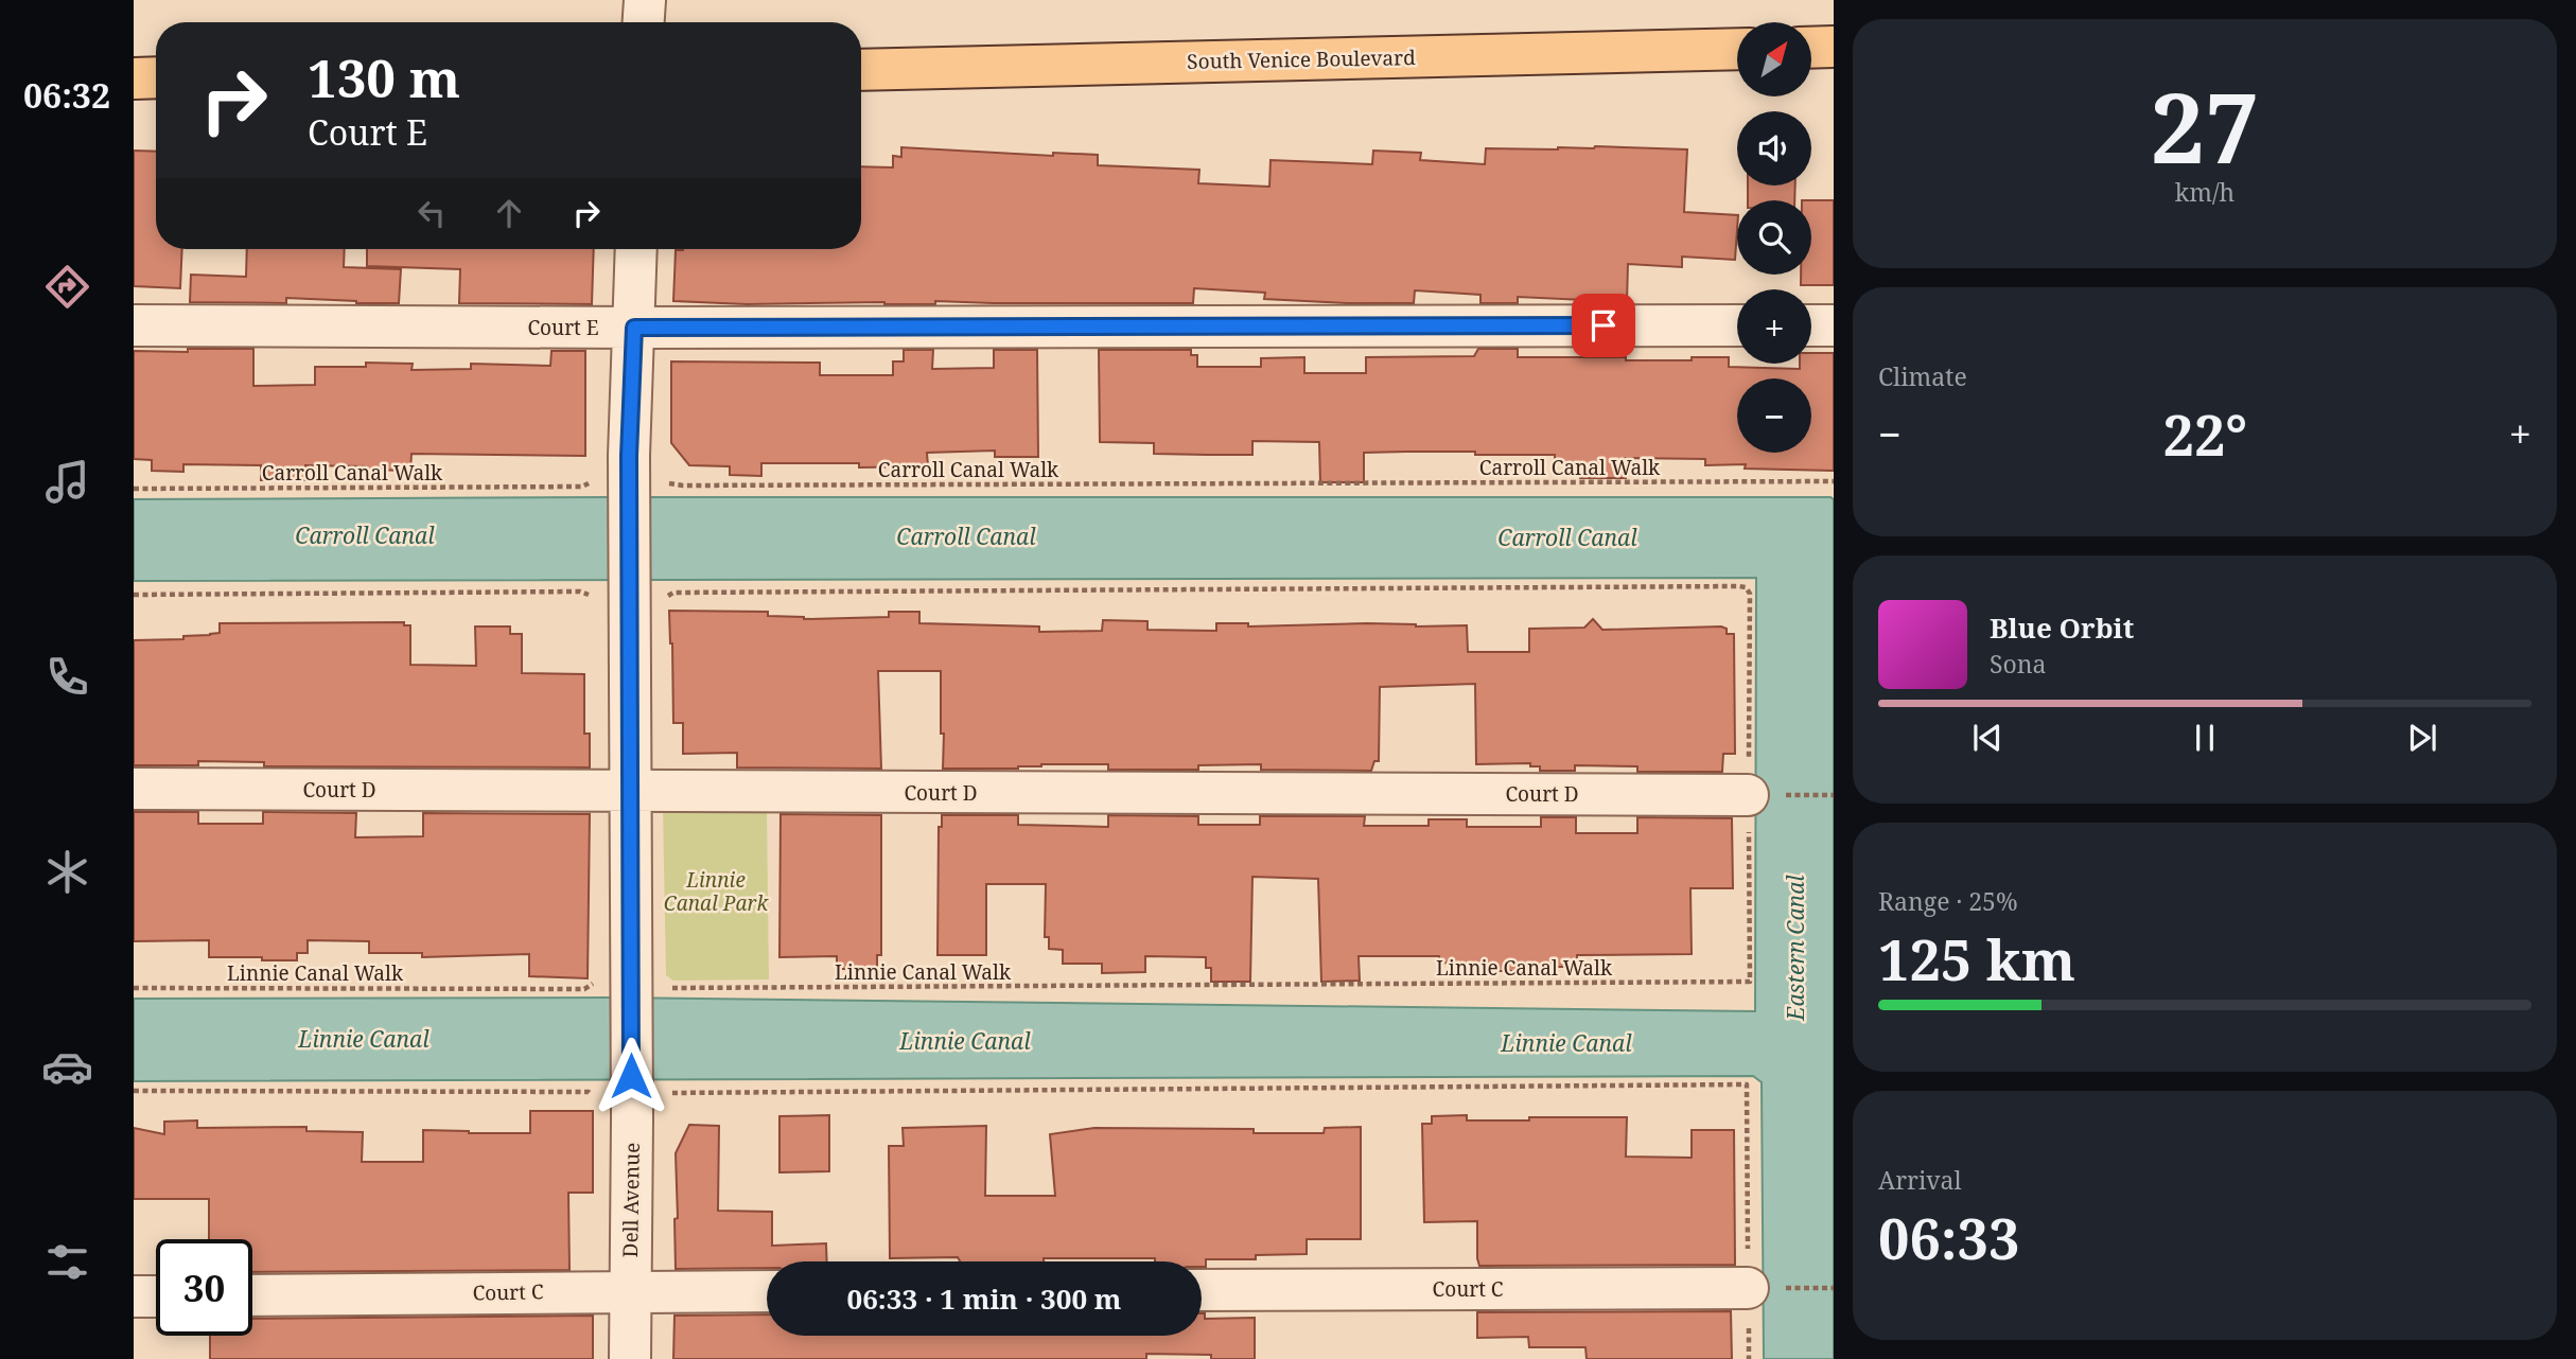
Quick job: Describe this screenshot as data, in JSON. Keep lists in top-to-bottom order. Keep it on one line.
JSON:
{"streets":{"main road":["South Venice Boulevard"],"street":["Court E","Court D","Dell Avenue","Court C"],"path":["Carroll Canal Walk","Linnie Canal Walk"]},"crossings":[["Court E","Dell Avenue"],["Carroll Canal Walk","Dell Avenue"],["Court D","Dell Avenue"],["Linnie Canal Walk","Dell Avenue"],["Dell Avenue","Court C"]],"water":["Carroll Canal","Eastern Canal","Linnie Canal"],"parks":["Linnie Canal Park"],"north":"top right","page":{"tabs":"06:32","tile":[["27","km/h"],"Climate",["Range · 25%","125 km"],["Arrival","06:33"]],"map_buttons":["+","−"],"turn":["130 m","Court E"],"heat":["−","22°","+"],"song":["Blue Orbit","Sona"],"limit":"30","trip":"06:33 · 1 min · 300 m"}}
